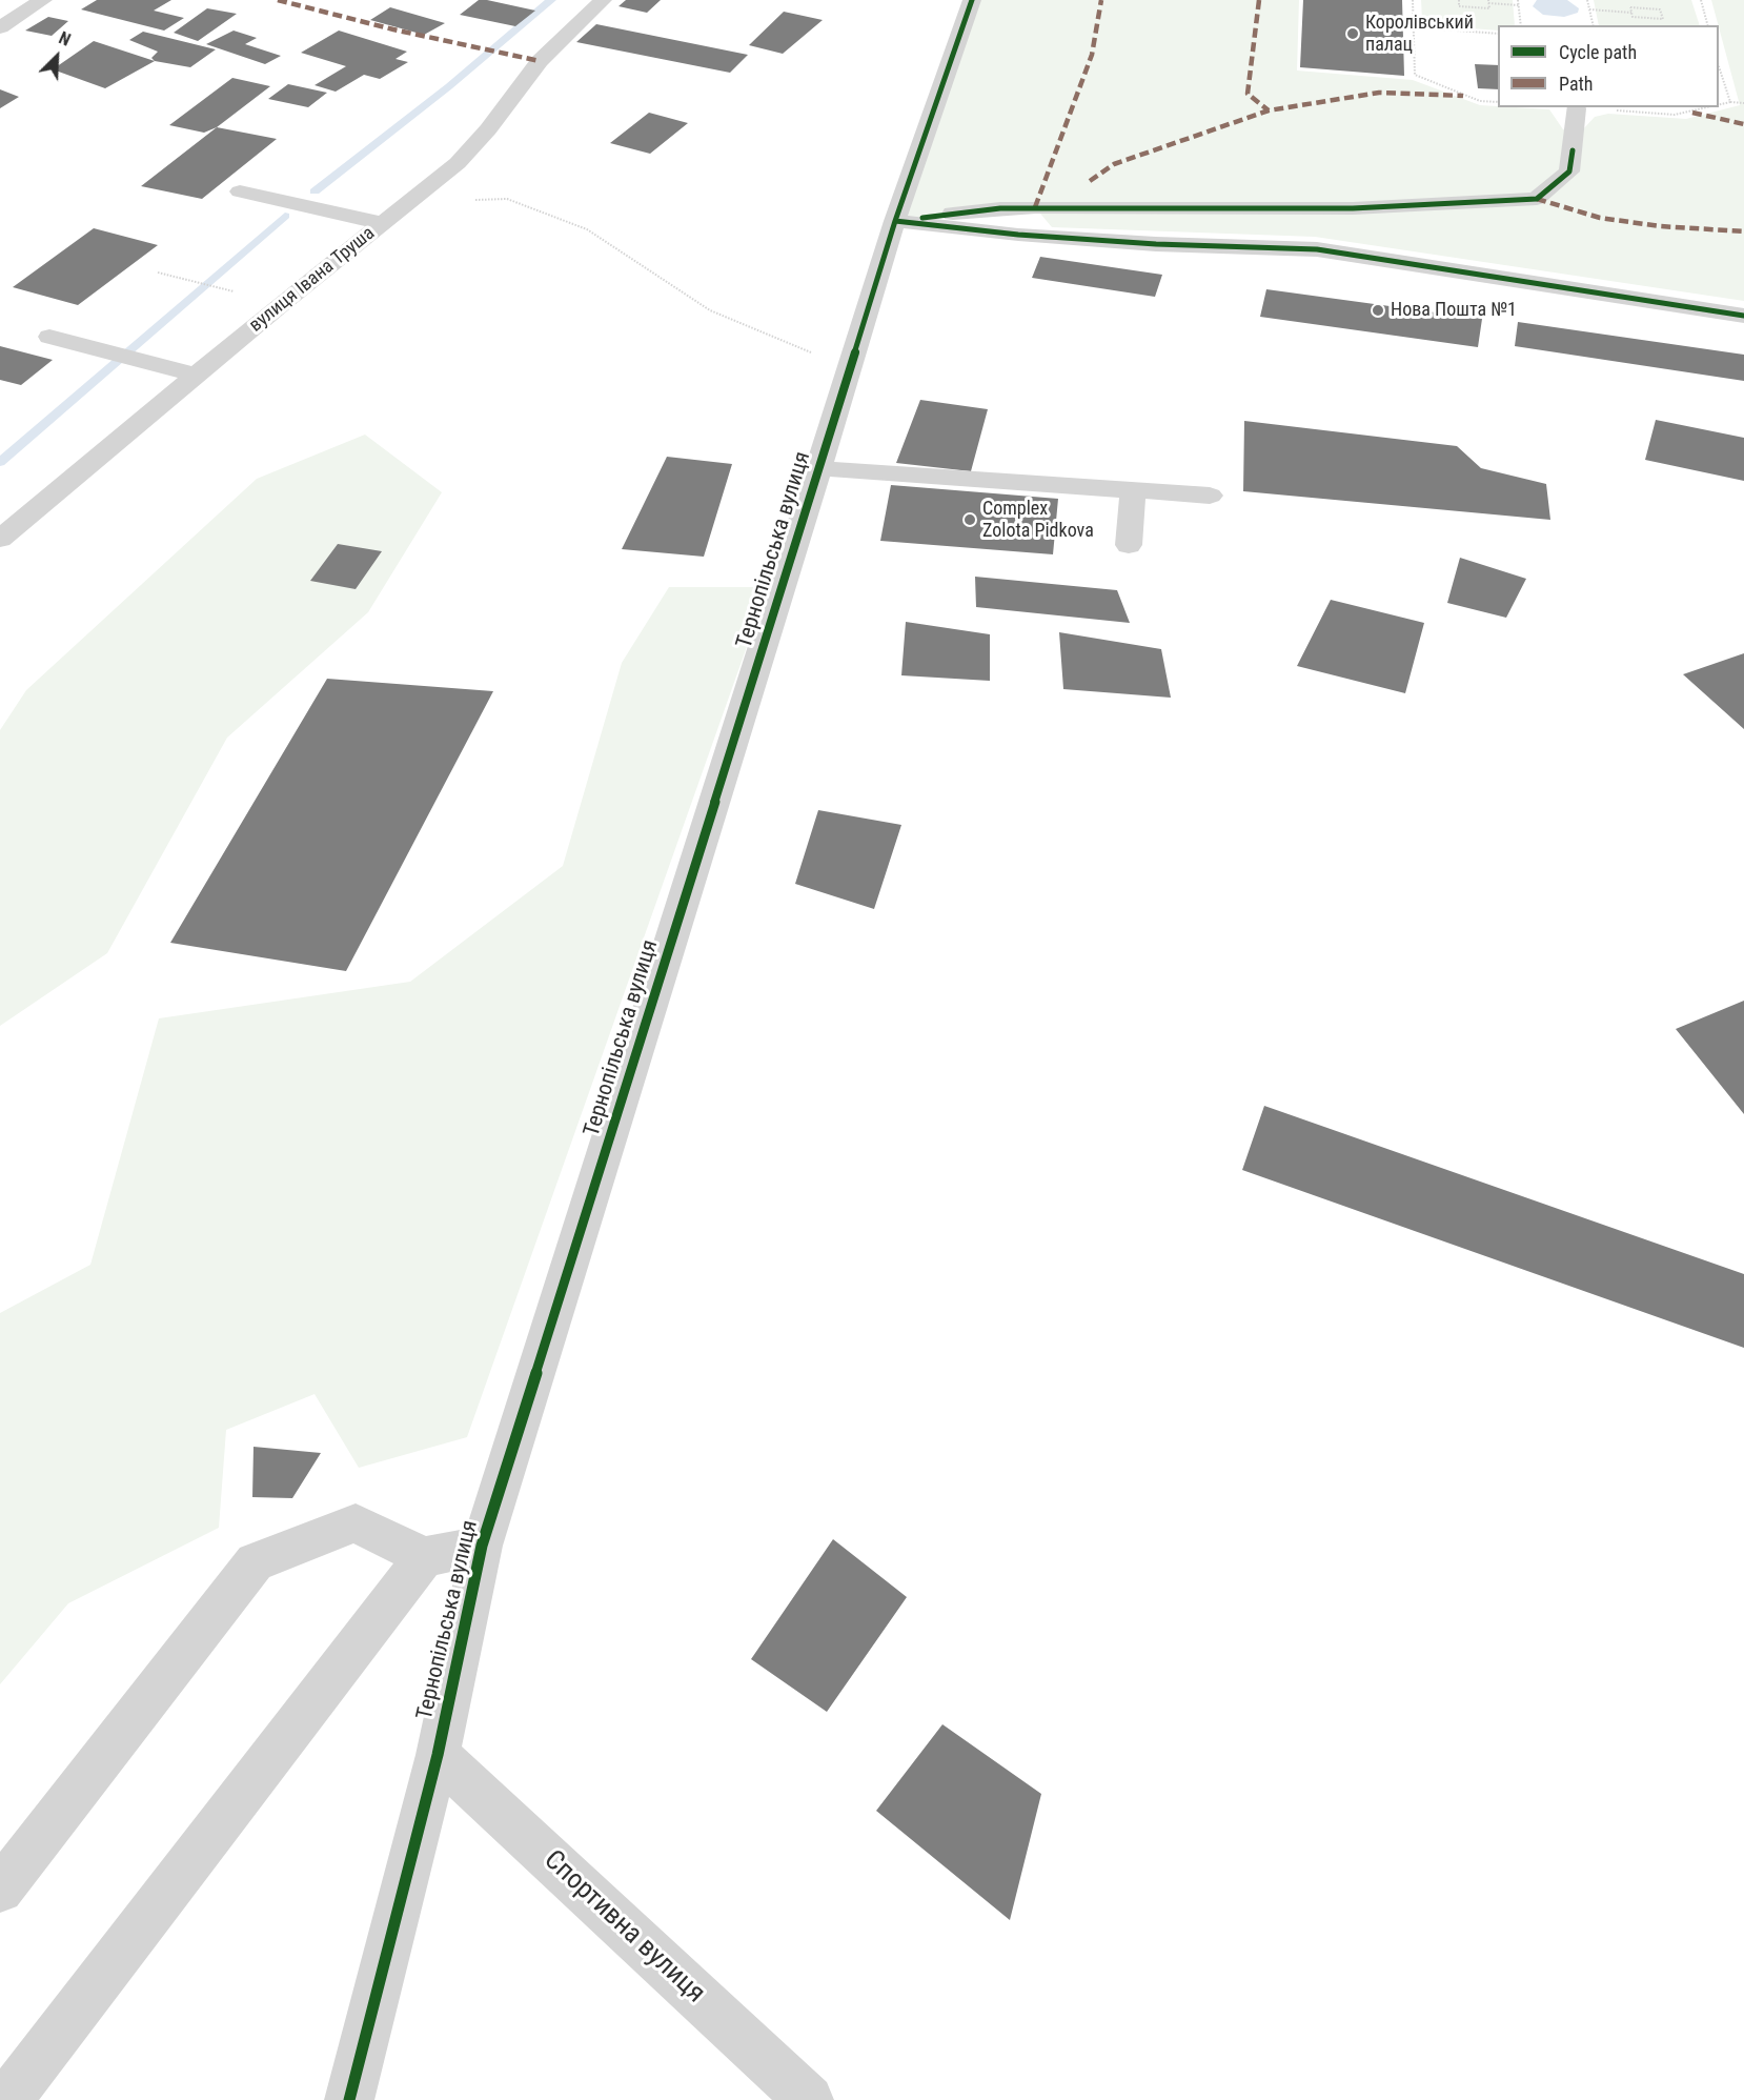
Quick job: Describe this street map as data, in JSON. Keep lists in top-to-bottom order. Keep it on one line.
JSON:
{"streets":{"street":["вулиця Івана Труша","Тернопільська вулиця","Спортивна вулиця"]},"crossings":[["Тернопільська вулиця","Спортивна вулиця"]],"places":["Королівський палац","Нова Пошта №1","Complex Zolota Pidkova"],"legend":["Cycle path","Path"],"north":"top right"}
